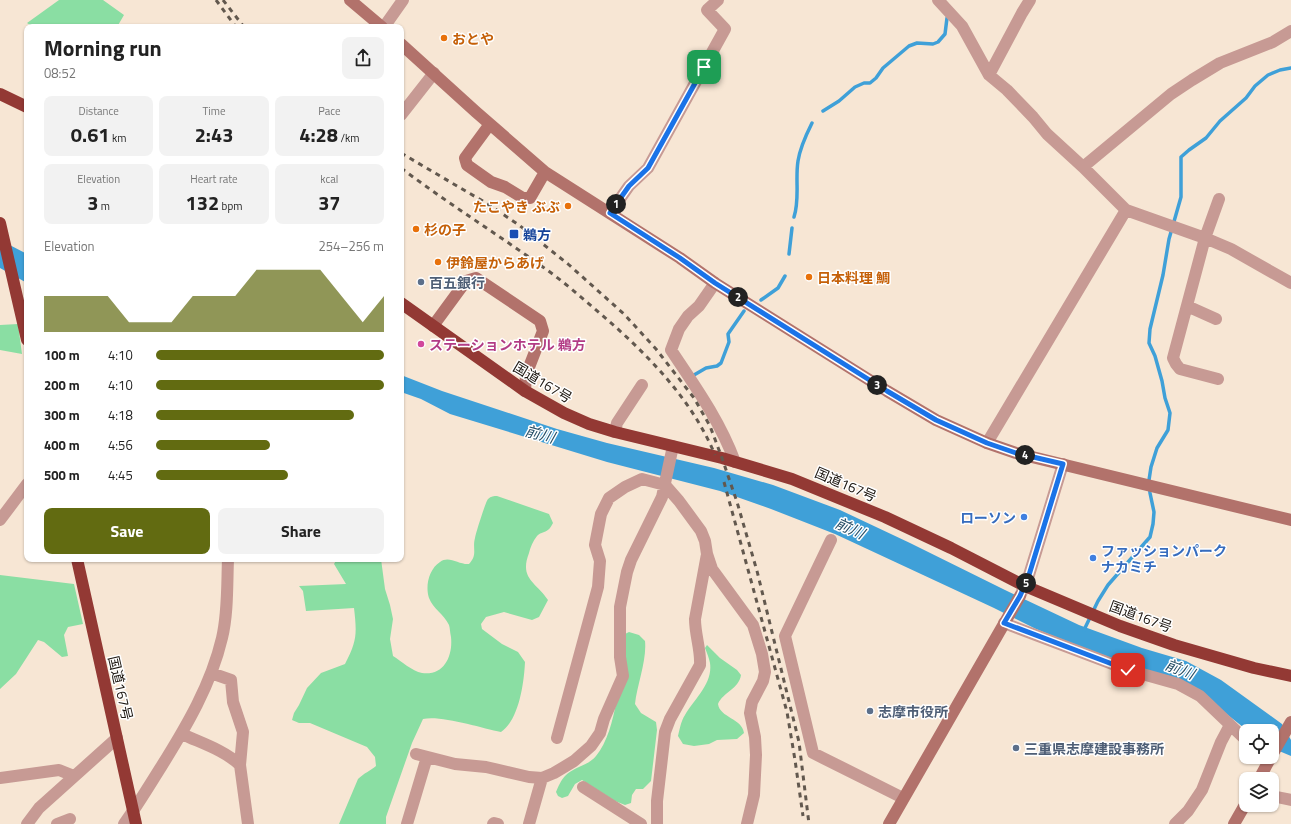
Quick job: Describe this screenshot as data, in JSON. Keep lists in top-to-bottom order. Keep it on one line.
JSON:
{"streets":{"highway":["国道167号"]},"water":["前川"],"places":{"other":["おとや","たこやき ぶぶ","杉の子","伊鈴屋からあげ","日本料理 鯛","百五銀行","ステーションホテル 鵜方","ローソン","ファッションパーク ナカミチ","志摩市役所","三重県志摩建設事務所"],"transit":["鵜方"]},"page":{"heading":["Morning run","08:52"],"stats":[["Distance","0.61 km"],["Time","2:43"],["Pace","4:28 /km"],["Elevation","3 m"],["Heart rate","132 bpm"],["kcal","37"]],"pins":["1","2","3","4","5"],"chart":["Elevation","254–256 m"],"list":[{"name":"100 m","note":"4:10"},{"name":"200 m","note":"4:10"},{"name":"300 m","note":"4:18"},{"name":"400 m","note":"4:56"},{"name":"500 m","note":"4:45"}],"buttons":["Save","Share"]}}
